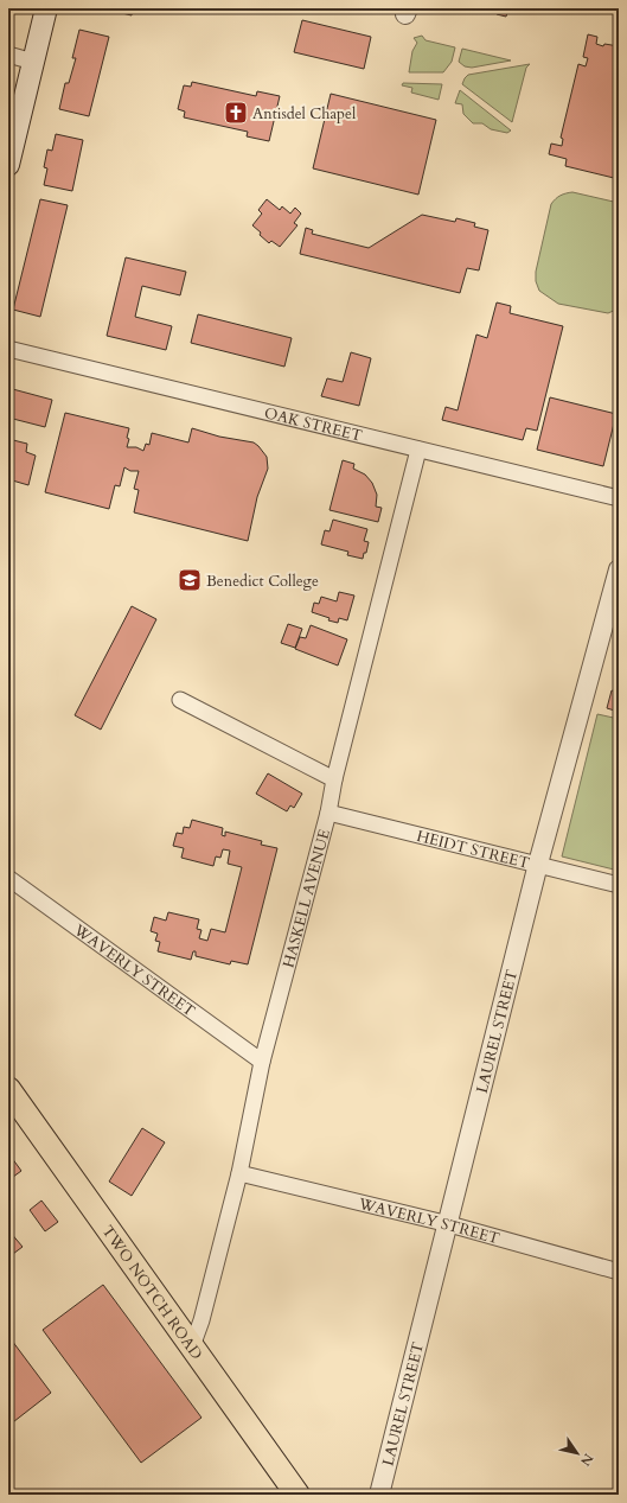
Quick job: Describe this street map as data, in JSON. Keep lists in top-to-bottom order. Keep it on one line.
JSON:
{"streets":{"main road":["TWO NOTCH ROAD"],"street":["OAK STREET","HEIDT STREET","HASKELL AVENUE","WAVERLY STREET","LAUREL STREET"]},"crossings":[["OAK STREET","HASKELL AVENUE"],["HEIDT STREET","HASKELL AVENUE"],["HEIDT STREET","LAUREL STREET"],["HASKELL AVENUE","WAVERLY STREET"],["HASKELL AVENUE","TWO NOTCH ROAD"],["WAVERLY STREET","LAUREL STREET"]],"places":{"church":["Antisdel Chapel"],"school or university":["Benedict College"]},"north":"bottom right"}
